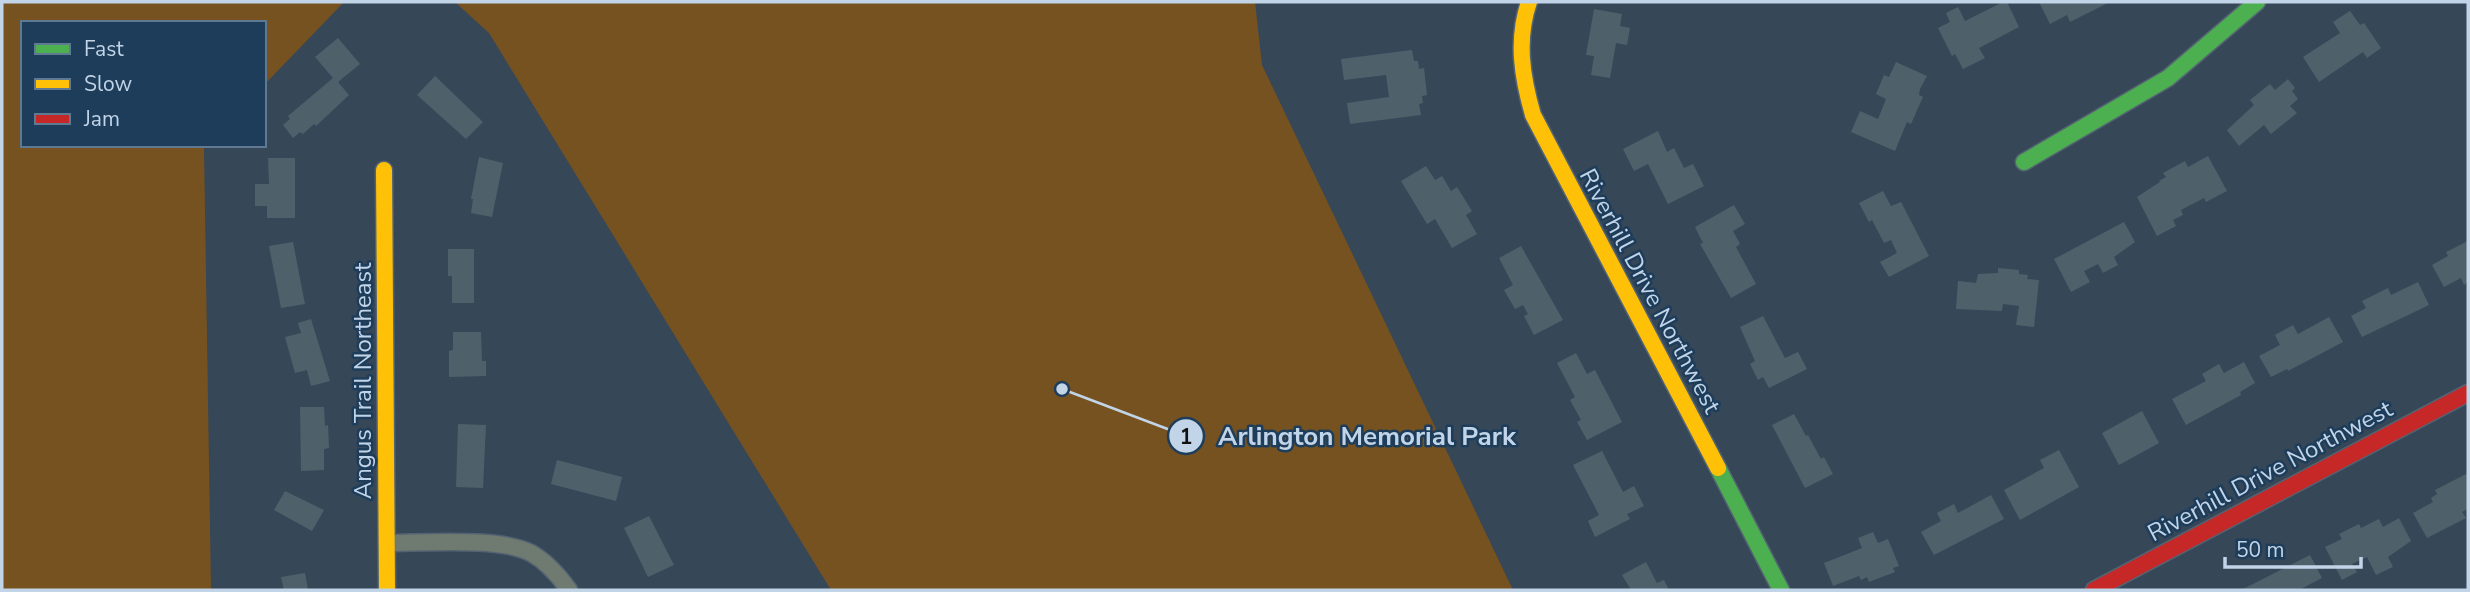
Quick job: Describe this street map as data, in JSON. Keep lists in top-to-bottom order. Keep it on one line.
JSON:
{"streets":{"street":["Riverhill Drive Northwest","Angus Trail Northeast"]},"places":["Arlington Memorial Park"],"legend":["Fast","Slow","Jam"],"scale_bar":"50 m"}
